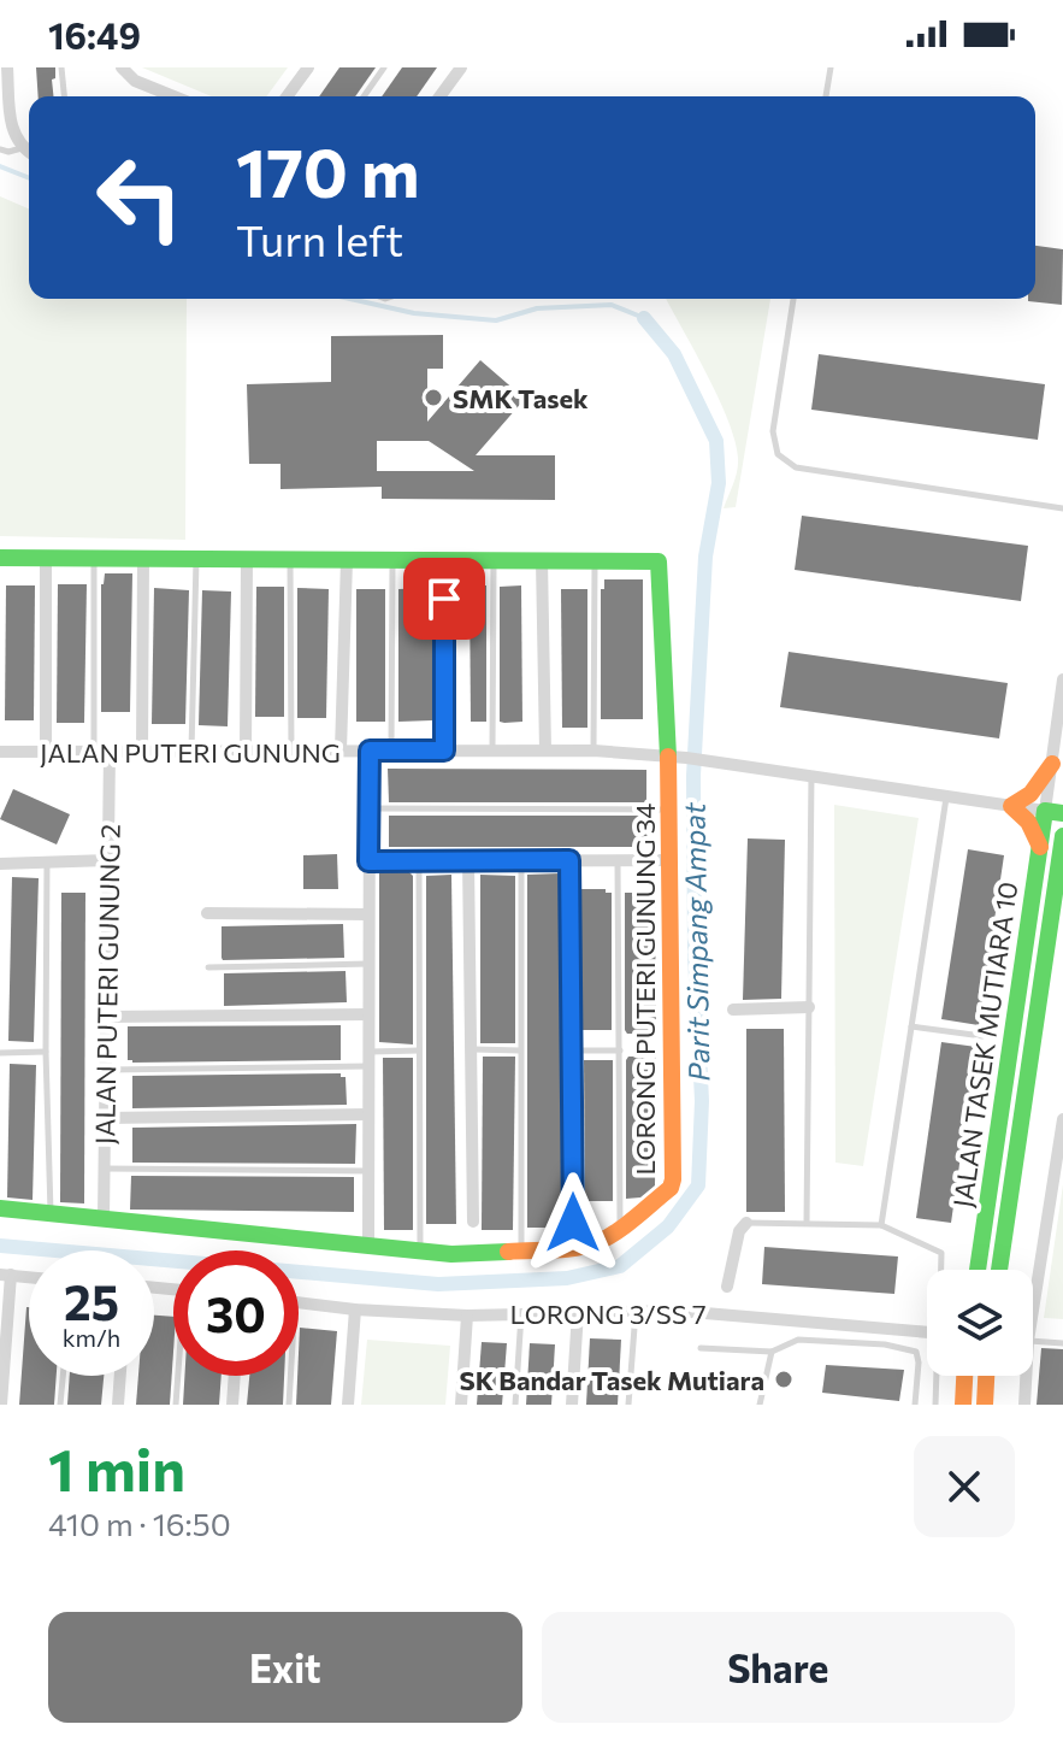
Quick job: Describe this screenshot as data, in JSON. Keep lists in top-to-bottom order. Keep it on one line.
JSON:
{"streets":{"street":["JALAN PUTERI GUNUNG","JALAN PUTERI GUNUNG 2","LORONG PUTERI GUNUNG 34","JALAN TASEK MUTIARA 10","LORONG 3/SS 7"]},"crossings":[["JALAN PUTERI GUNUNG","JALAN PUTERI GUNUNG 2"],["JALAN PUTERI GUNUNG","LORONG PUTERI GUNUNG 34"],["JALAN PUTERI GUNUNG","JALAN TASEK MUTIARA 10"],["JALAN PUTERI GUNUNG 2","LORONG PUTERI GUNUNG 34"]],"water":["Parit Simpang Ampat"],"places":["SMK Tasek","SK Bandar Tasek Mutiara"],"page":{"status":"16:49","turn":["170 m","Turn left"],"speed":"25 km/h","limit":"30","heading":["1 min","410 m · 16:50"],"buttons":["Exit","Share"]}}
